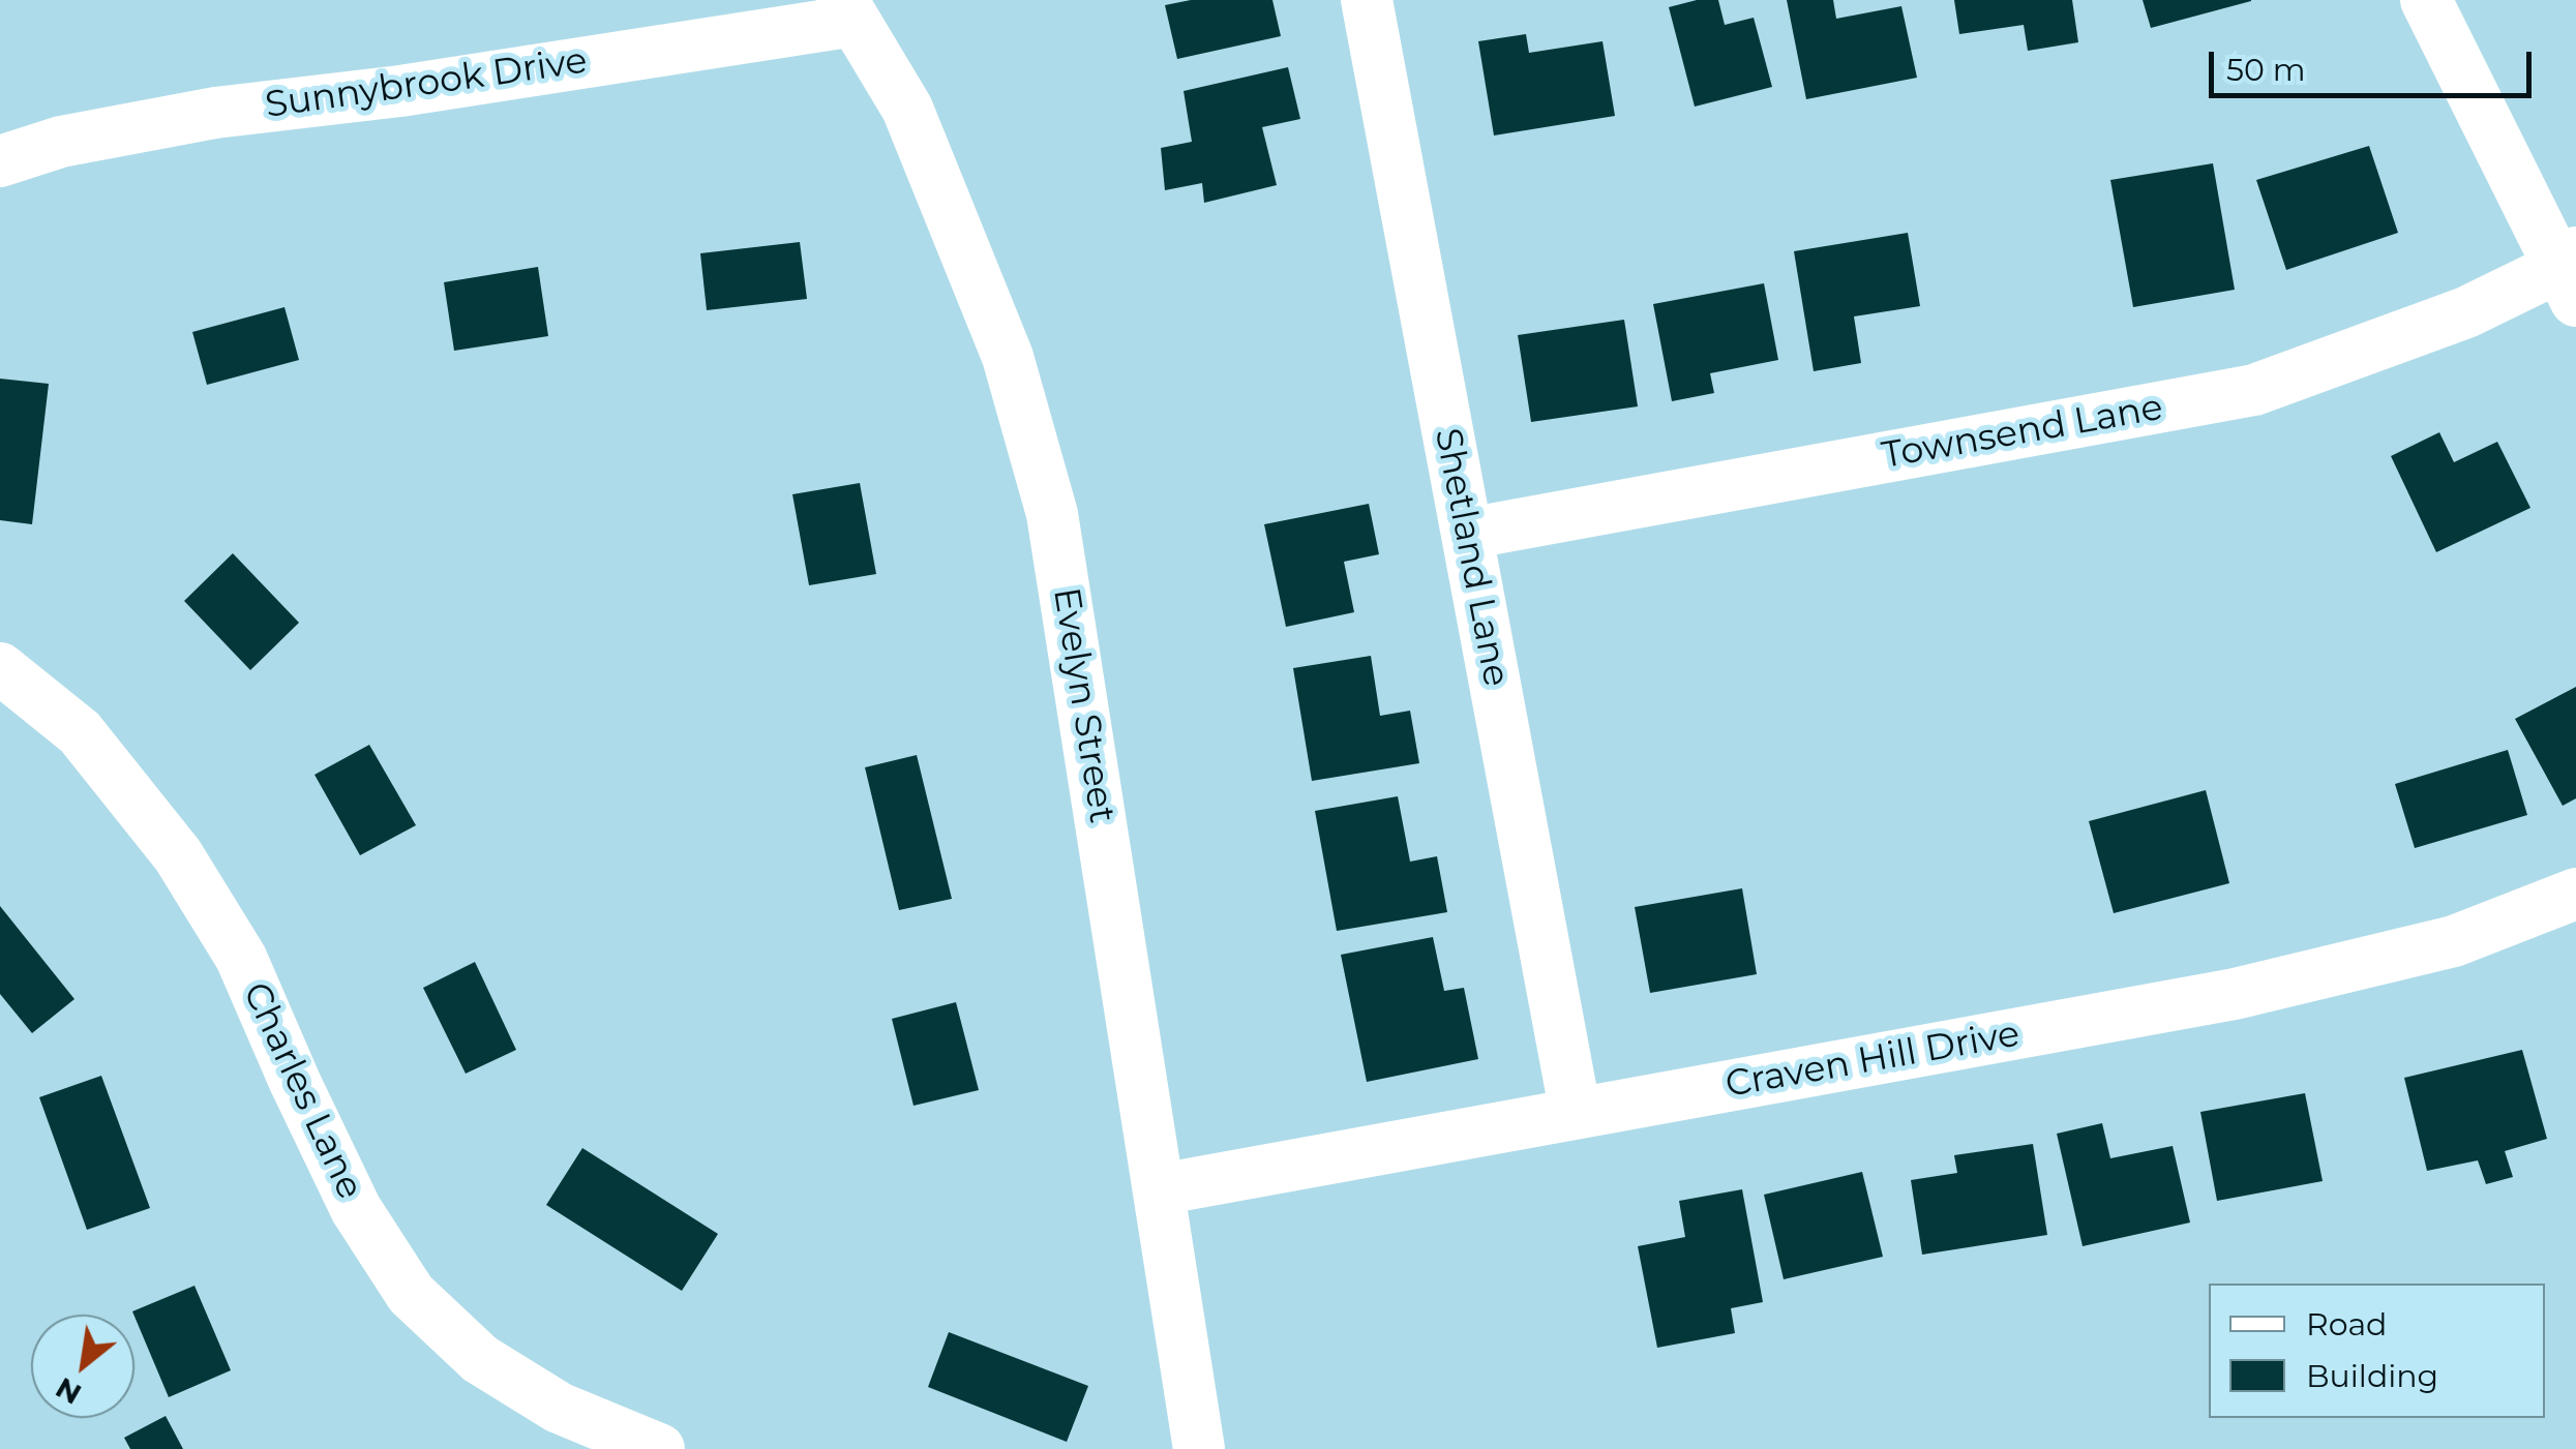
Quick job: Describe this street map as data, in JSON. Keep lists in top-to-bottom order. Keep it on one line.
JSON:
{"streets":{"street":["Sunnybrook Drive","Townsend Lane","Shetland Lane","Evelyn Street","Craven Hill Drive","Charles Lane"]},"crossings":[["Sunnybrook Drive","Evelyn Street"],["Townsend Lane","Shetland Lane"],["Shetland Lane","Craven Hill Drive"],["Evelyn Street","Craven Hill Drive"]],"legend":["Road","Building"],"scale_bar":"50 m","north":"bottom left"}
